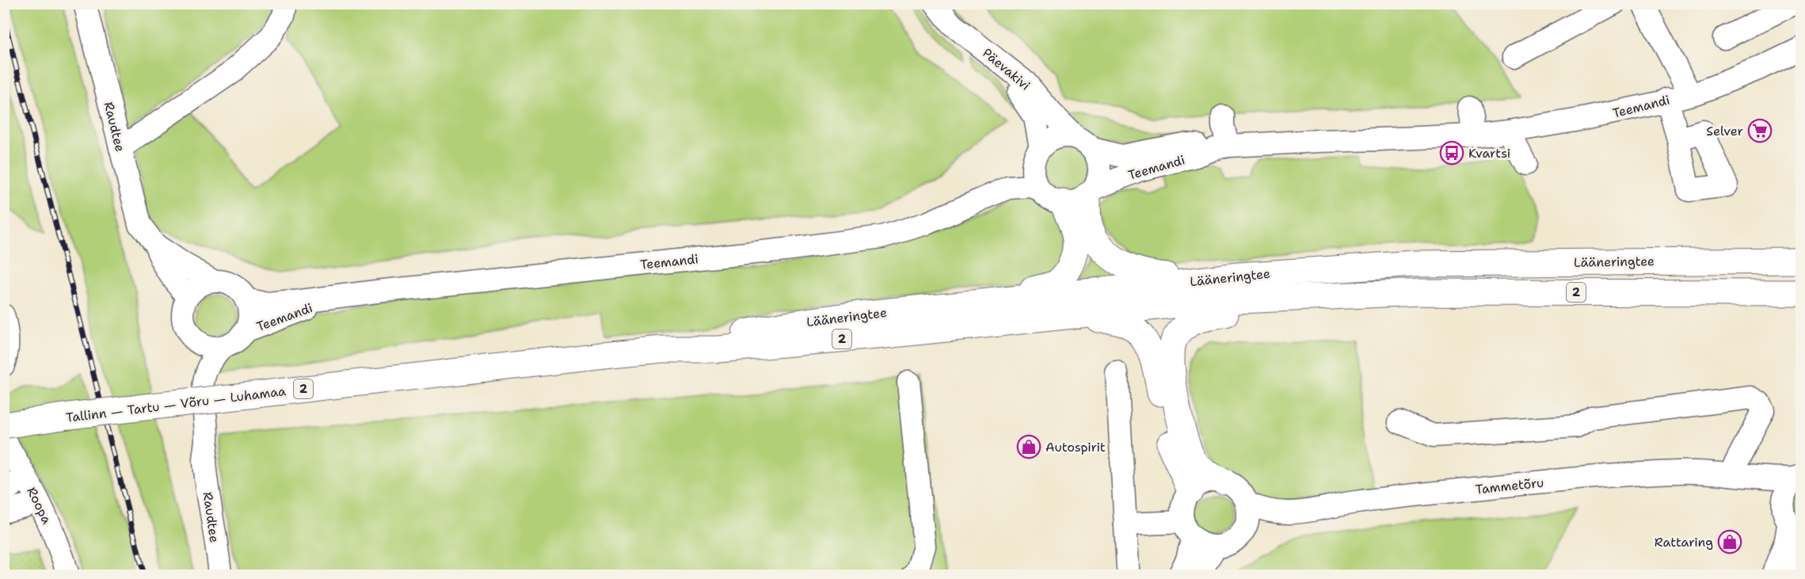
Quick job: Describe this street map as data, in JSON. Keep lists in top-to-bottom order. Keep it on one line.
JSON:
{"streets":{"highway":["Lääneringtee","2","Tallinn — Tartu — Võru — Luhamaa"],"street":["Päevakivi","Teemandi","Raudtee","Tammetõru","Roopa"]},"crossings":[["Päevakivi","Teemandi"],["Teemandi","Raudtee"],["Lääneringtee","Tallinn — Tartu — Võru — Luhamaa"]],"places":{"supermarket":["Selver"],"bus stop":["Kvartsi"],"shop":["Autospirit","Rattaring"]}}
